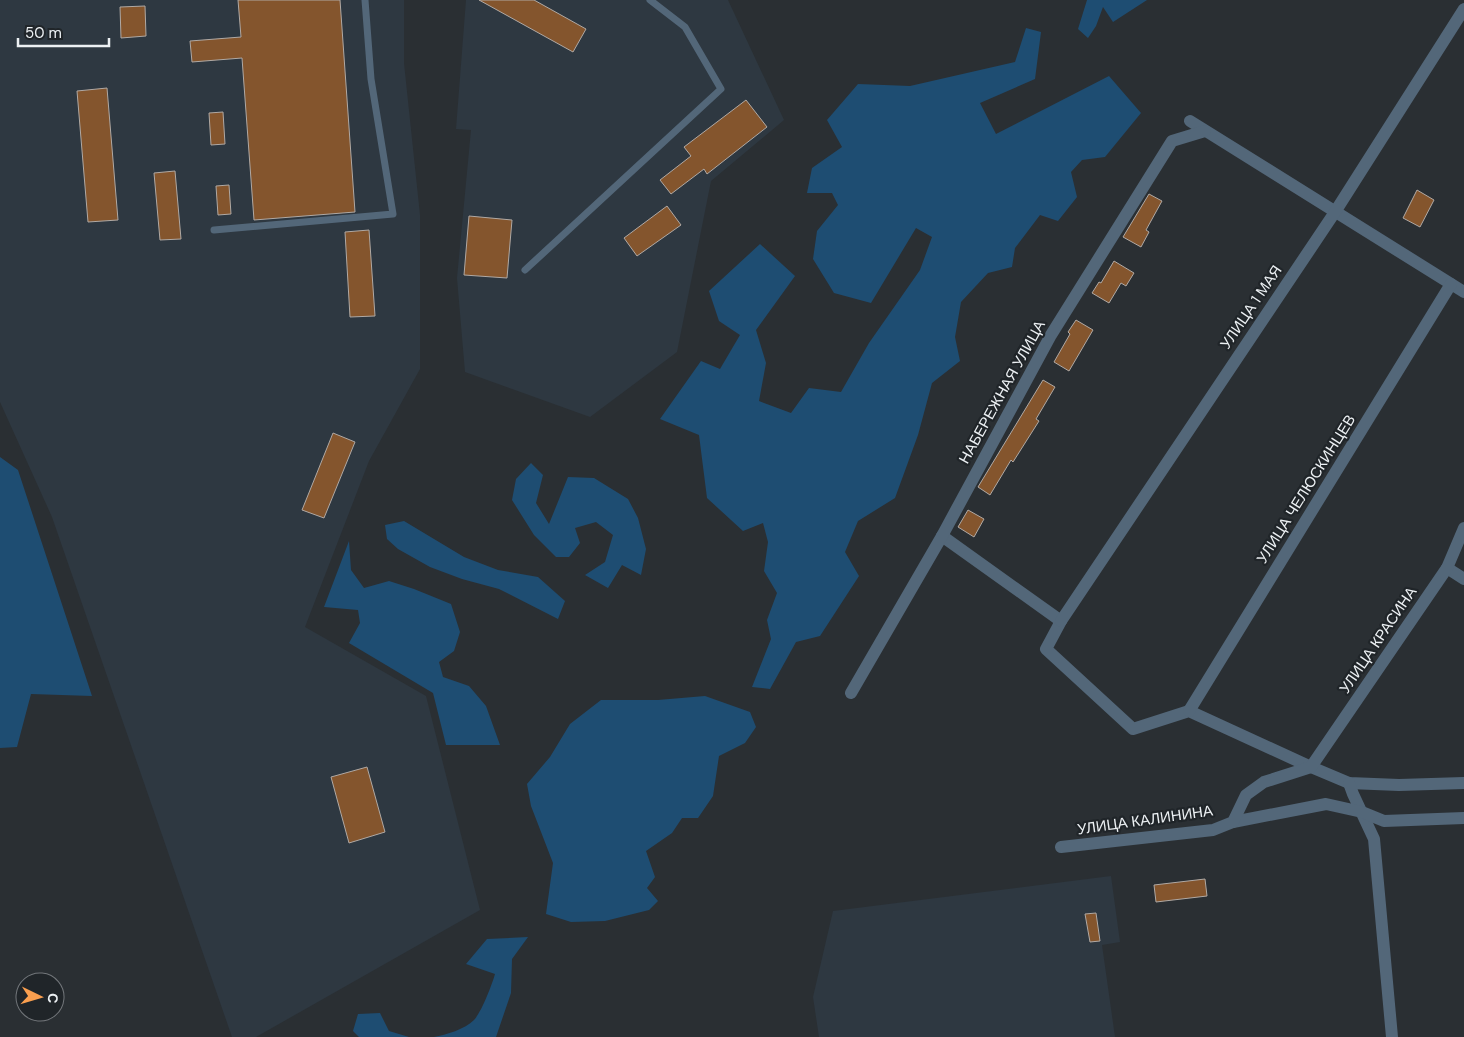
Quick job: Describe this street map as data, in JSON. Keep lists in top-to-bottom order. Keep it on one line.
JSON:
{"streets":{"street":["УЛИЦА 1 МАЯ","НАБЕРЕЖНАЯ УЛИЦА","УЛИЦА ЧЕЛЮСКИНЦЕВ","УЛИЦА КРАСИНА","УЛИЦА КАЛИНИНА"]},"crossings":[["УЛИЦА КРАСИНА","УЛИЦА КАЛИНИНА"]],"scale_bar":"50 m","north":"right"}
